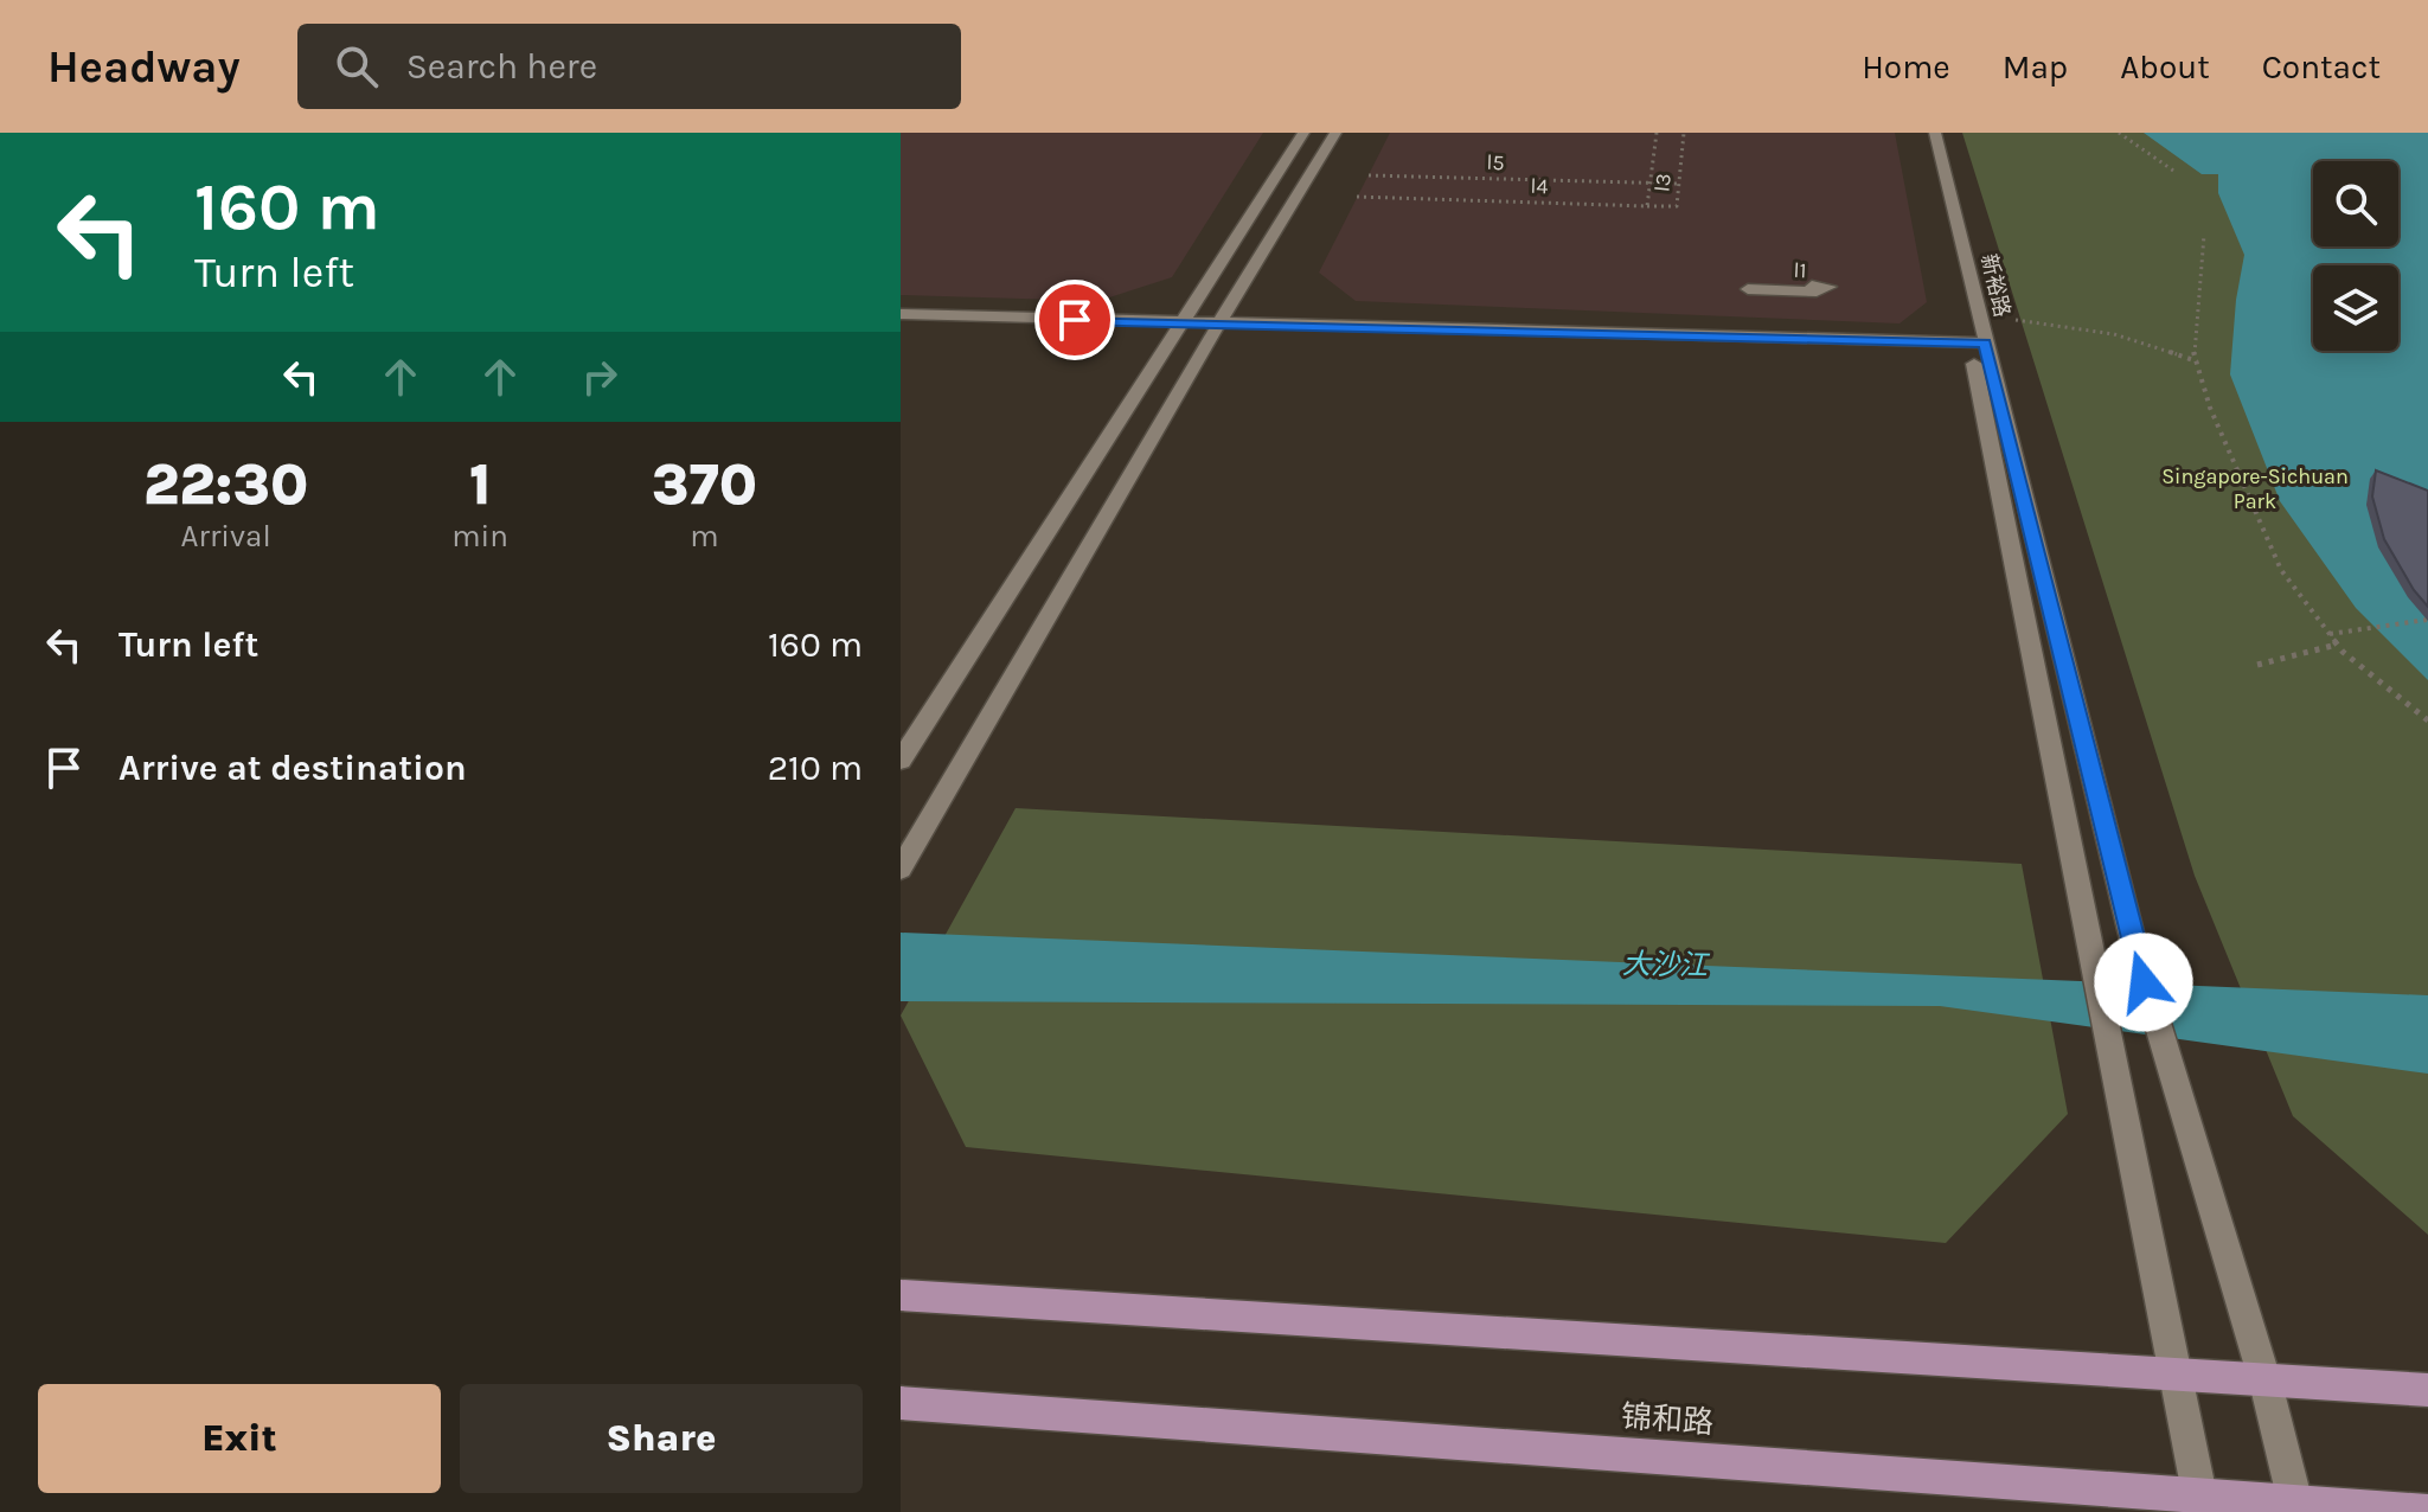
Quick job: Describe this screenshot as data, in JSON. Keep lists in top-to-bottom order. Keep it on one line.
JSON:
{"streets":{"main road":["锦和路"],"street":["l1","新裕路"],"path":["l5","l3","l4"]},"crossings":[["l5","l3"],["l3","l4"],["新裕路","锦和路"]],"water":["大沙江"],"parks":["Singapore-Sichuan Park"],"page":{"header":"Headway","search":"Search here","nav":["Home","Map","About","Contact"],"turn":["160 m","Turn left"],"eta":["22:30","Arrival","1","min","370","m"],"list":[{"name":"Turn left","value":"160 m"},{"name":"Arrive at destination","value":"210 m"}],"buttons":["Exit","Share"]}}
